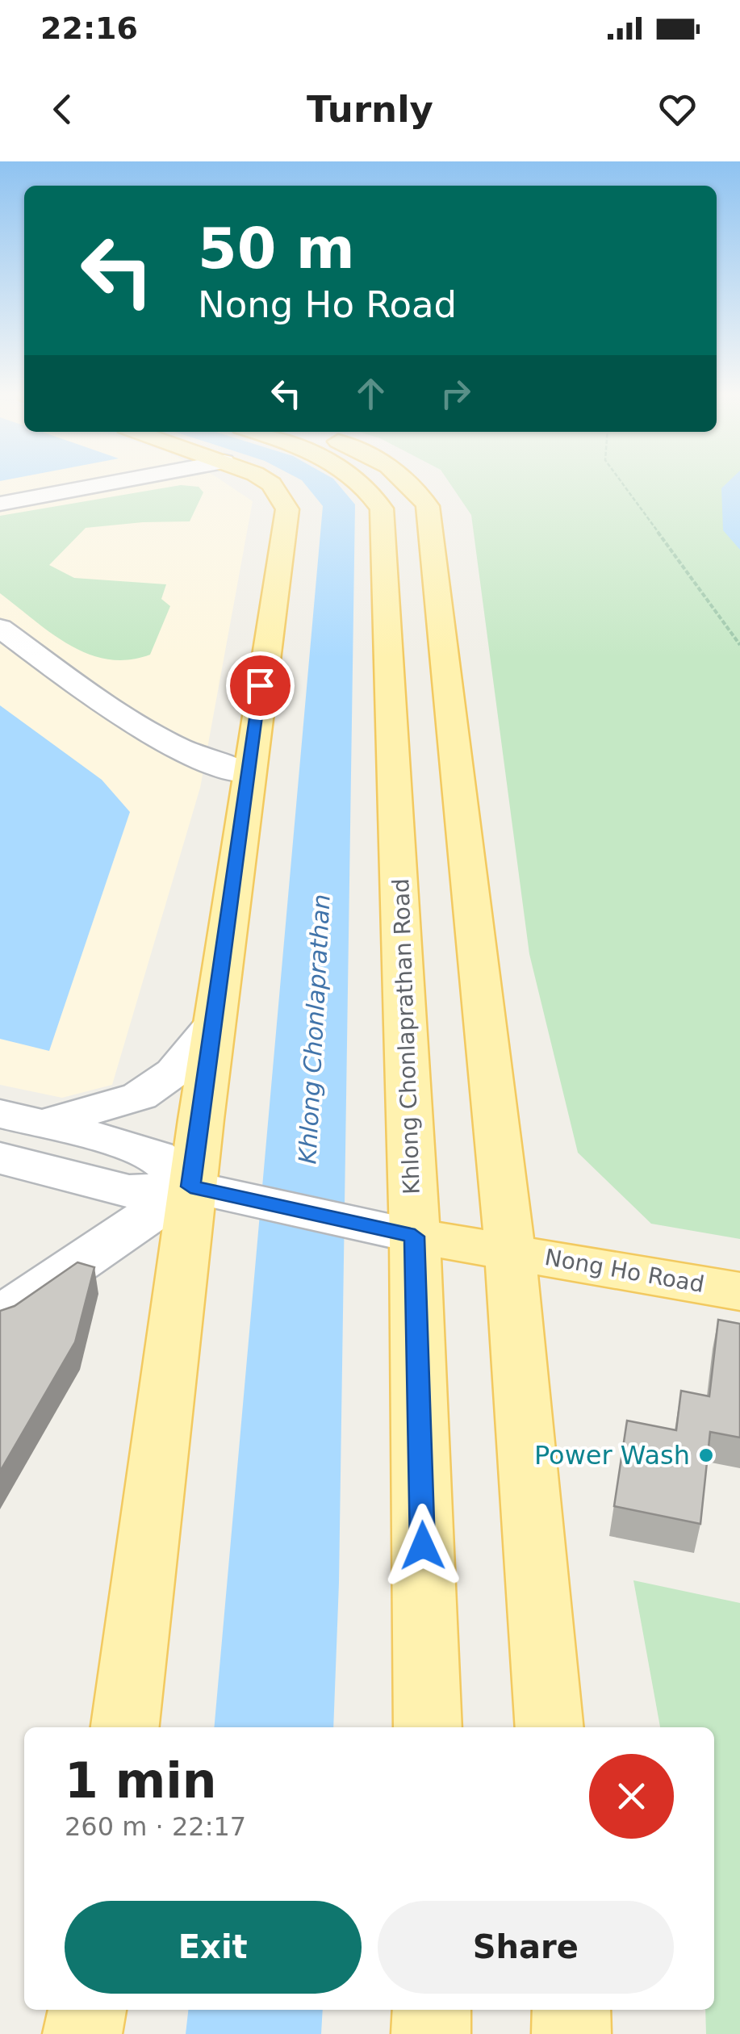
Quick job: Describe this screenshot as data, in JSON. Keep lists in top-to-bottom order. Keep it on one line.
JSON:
{"streets":{"main road":["Khlong Chonlaprathan Road","Nong Ho Road"]},"crossings":[["Khlong Chonlaprathan Road","Nong Ho Road"]],"water":["Khlong Chonlaprathan"],"places":["Power Wash"],"page":{"status":"22:16","header":"Turnly","turn":["50 m","Nong Ho Road"],"heading":["1 min","260 m · 22:17"],"buttons":["Exit","Share"]}}
